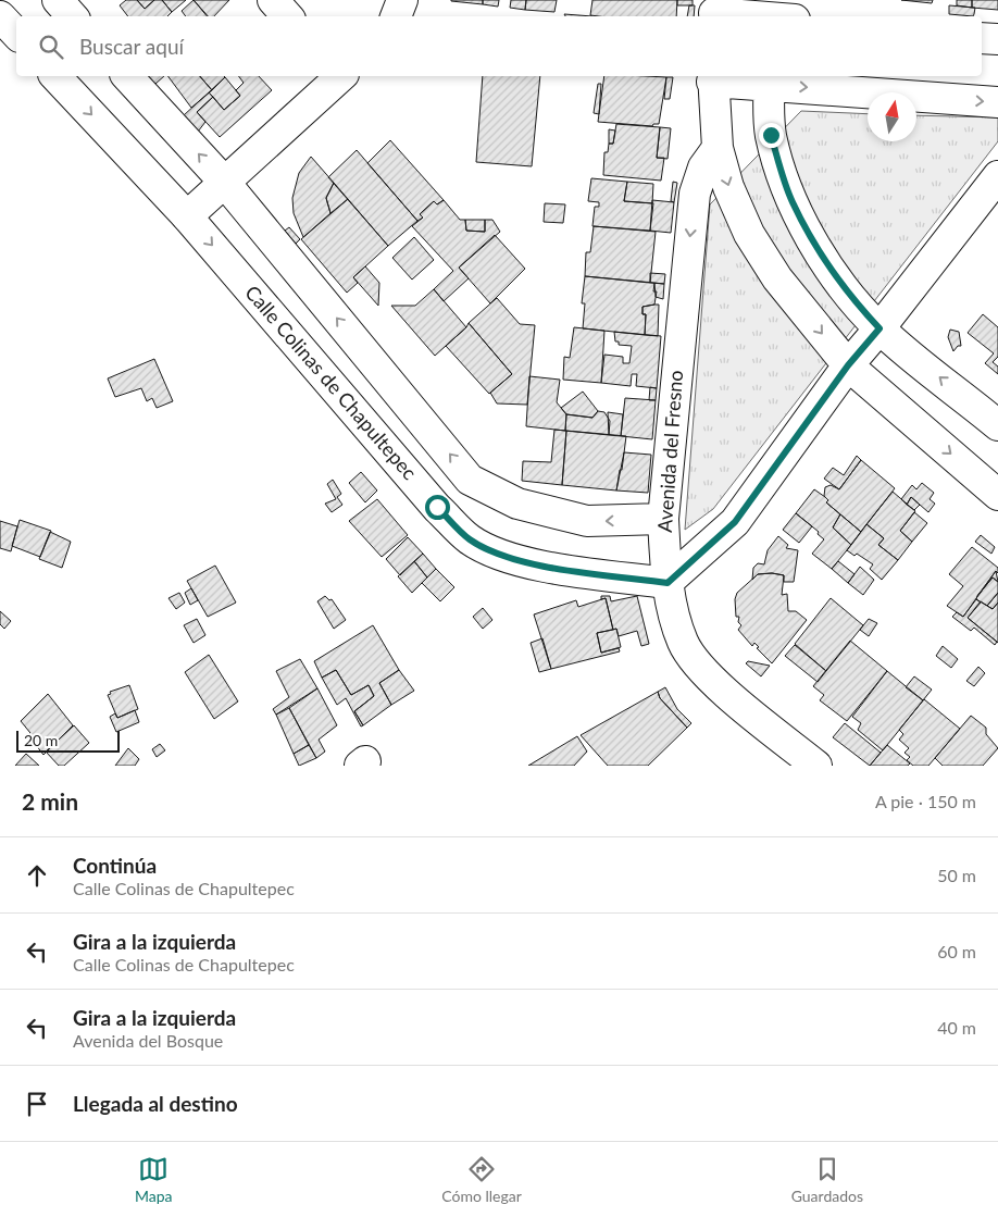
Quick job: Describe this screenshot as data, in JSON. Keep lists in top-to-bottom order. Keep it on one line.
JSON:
{"streets":{"street":["Calle Colinas de Chapultepec","Avenida del Fresno"]},"crossings":[["Calle Colinas de Chapultepec","Avenida del Fresno"]],"one_way":["Avenida del Fresno"],"scale_bar":"20 m","north":"top","page":{"search":"Buscar aquí","scale":"20 m","heading":["2 min","A pie · 150 m"],"list":[["Continúa","Calle Colinas de Chapultepec","50 m"],["Gira a la izquierda","Calle Colinas de Chapultepec","60 m"],["Gira a la izquierda","Avenida del Bosque","40 m"],"Llegada al destino"],"nav":["Mapa","Cómo llegar","Guardados"]}}
